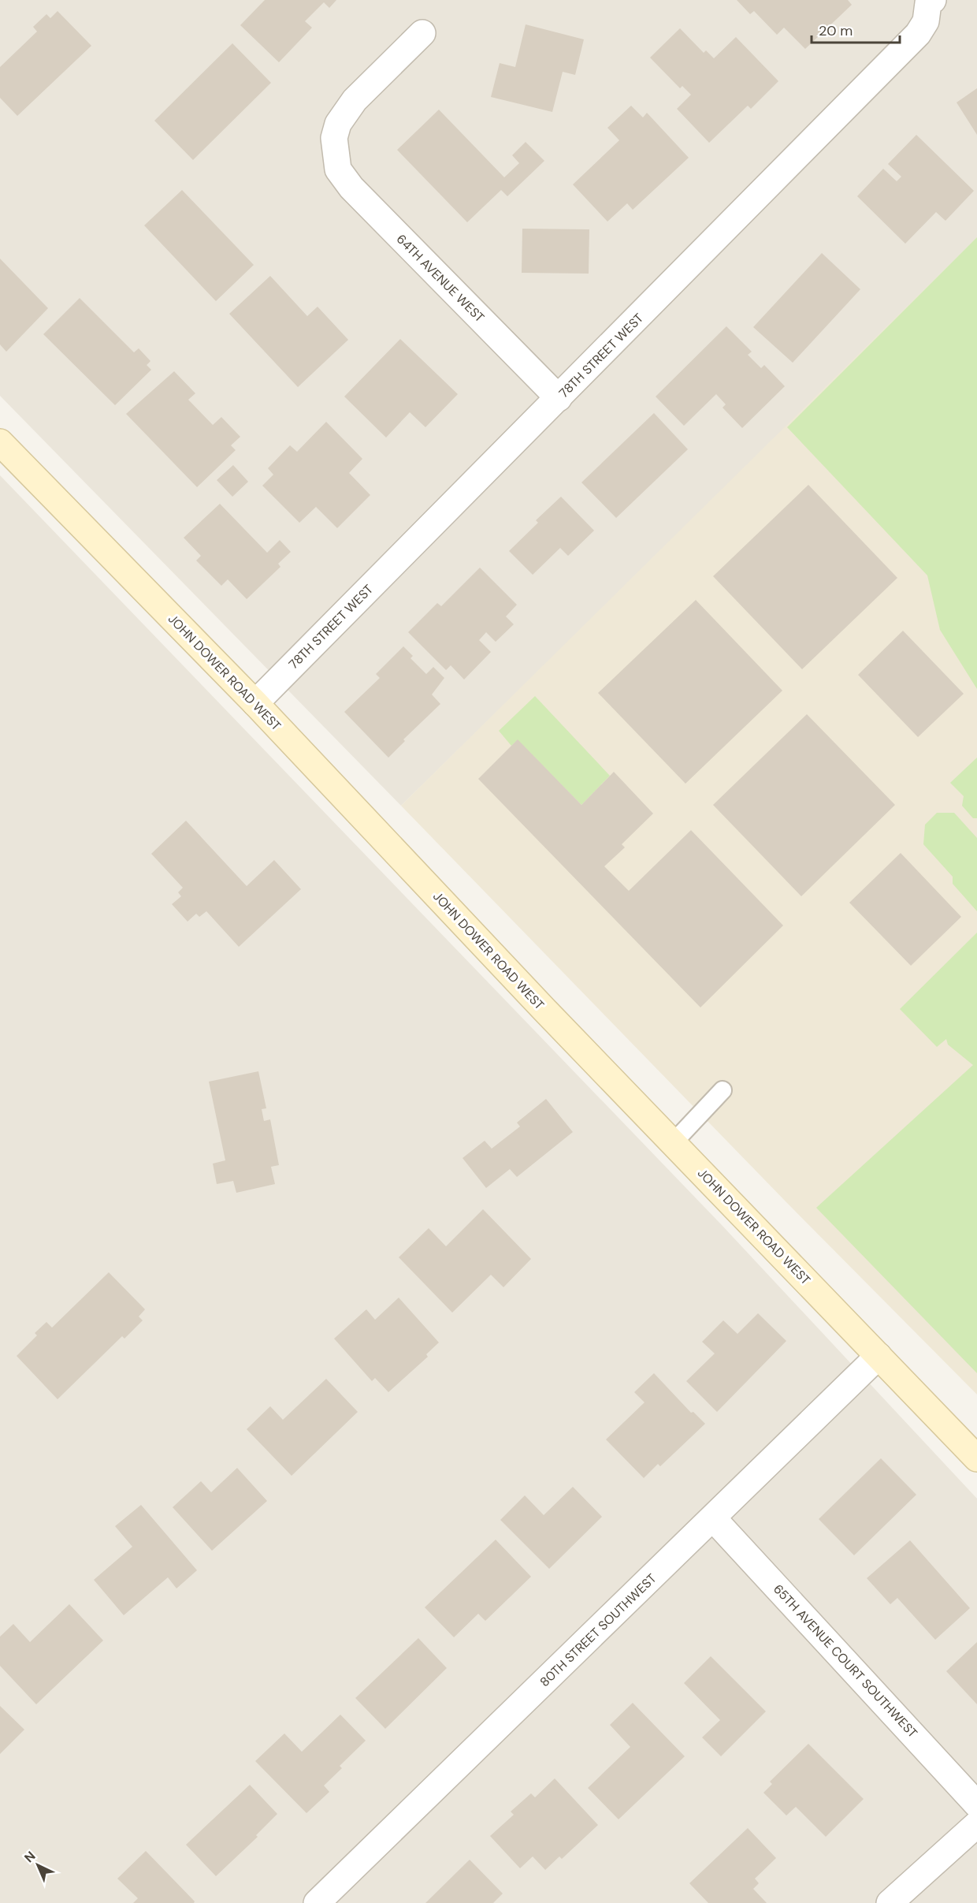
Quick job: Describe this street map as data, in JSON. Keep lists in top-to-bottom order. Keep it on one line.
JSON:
{"streets":{"street":["64TH AVENUE WEST","78TH STREET WEST","JOHN DOWER ROAD WEST","80TH STREET SOUTHWEST","65TH AVENUE COURT SOUTHWEST"]},"crossings":[["64TH AVENUE WEST","78TH STREET WEST"],["78TH STREET WEST","JOHN DOWER ROAD WEST"],["JOHN DOWER ROAD WEST","80TH STREET SOUTHWEST"],["80TH STREET SOUTHWEST","65TH AVENUE COURT SOUTHWEST"]],"scale_bar":"20 m","north":"top left"}
